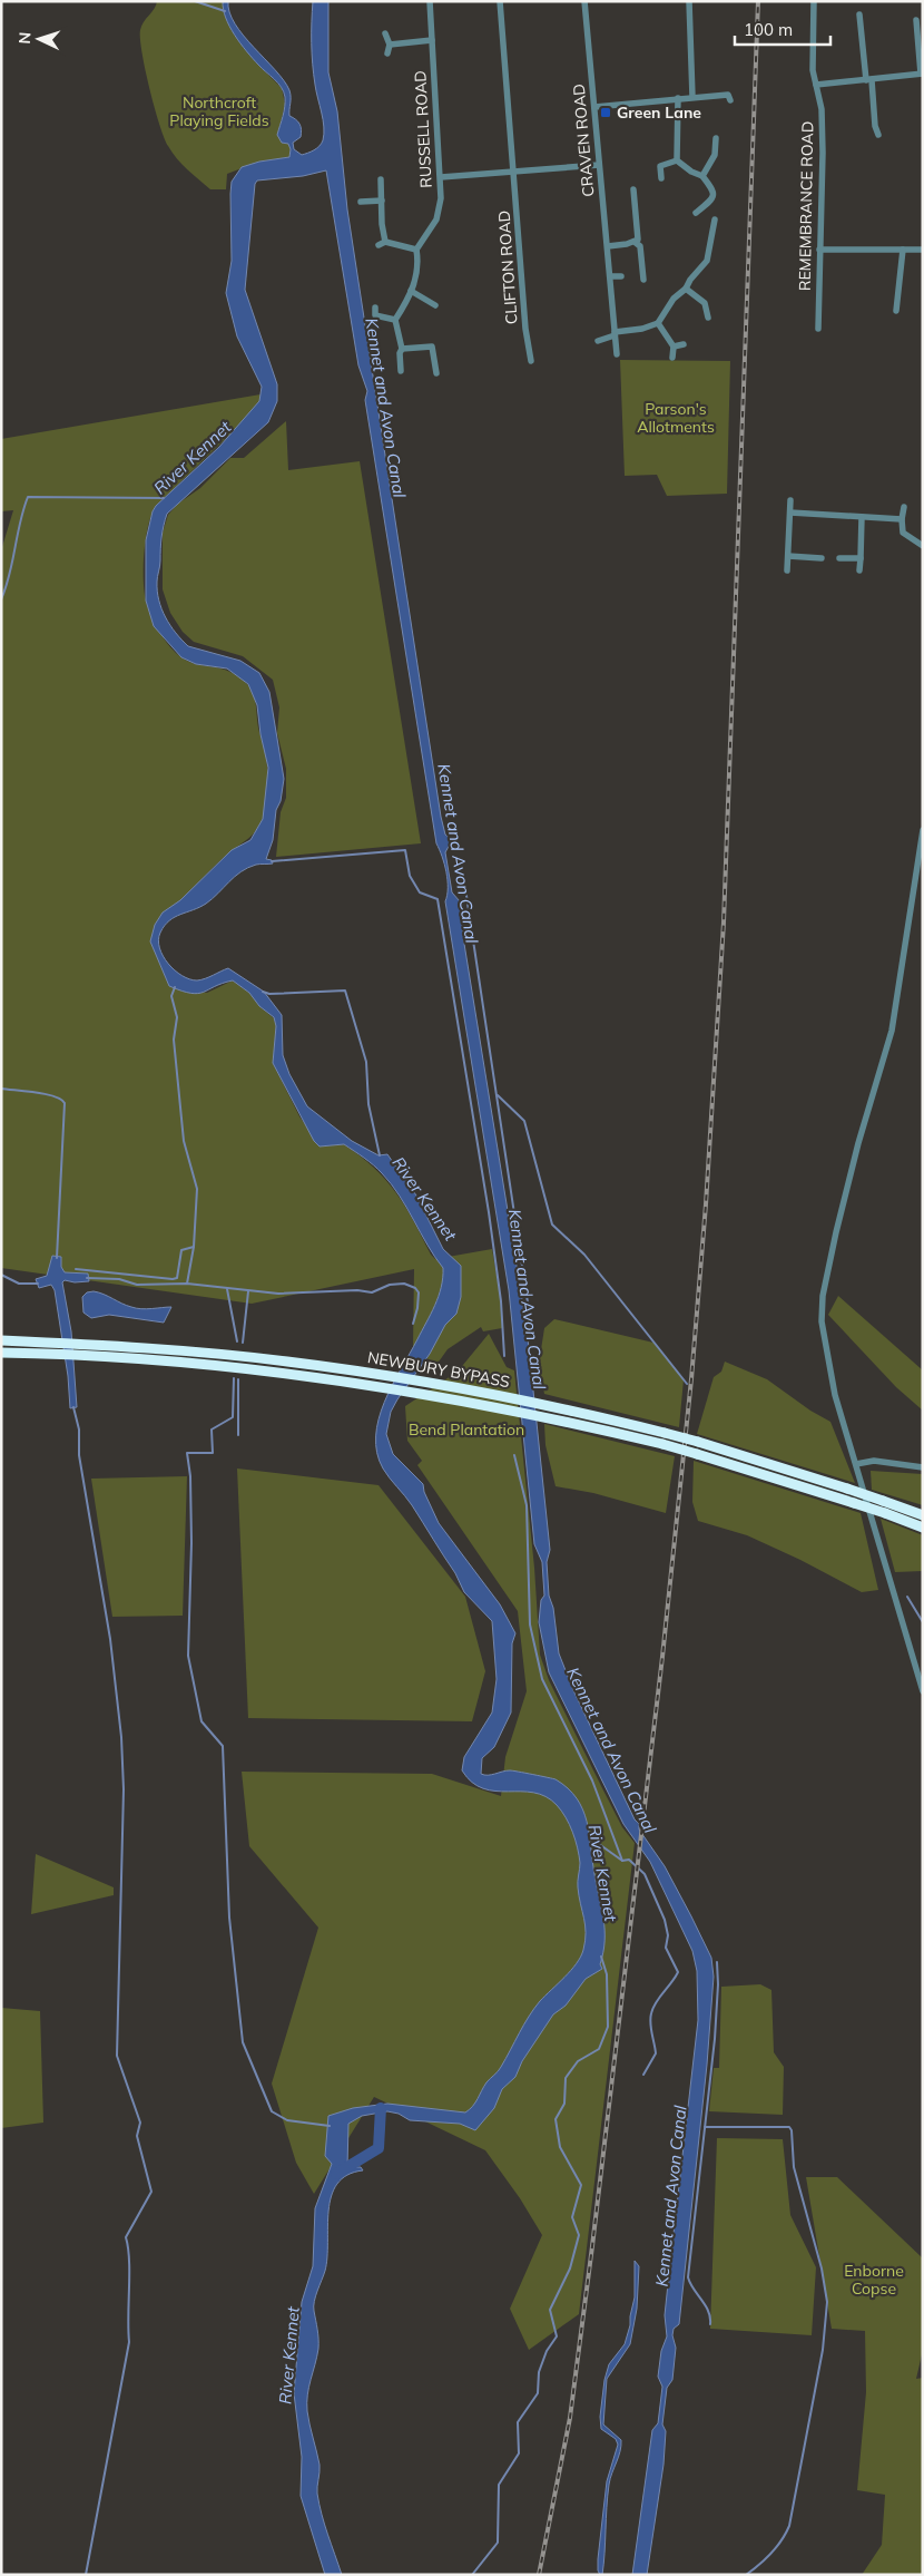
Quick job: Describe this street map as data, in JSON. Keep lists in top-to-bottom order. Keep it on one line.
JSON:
{"streets":{"highway":["NEWBURY BYPASS"],"street":["RUSSELL ROAD","CRAVEN ROAD","REMEMBRANCE ROAD","CLIFTON ROAD"]},"water":["Kennet and Avon Canal","River Kennet"],"parks":["Northcroft Playing Fields","Parson's Allotments","Bend Plantation","Enborne Copse"],"places":{"transit":["Green Lane"]},"scale_bar":"100 m","north":"left"}
